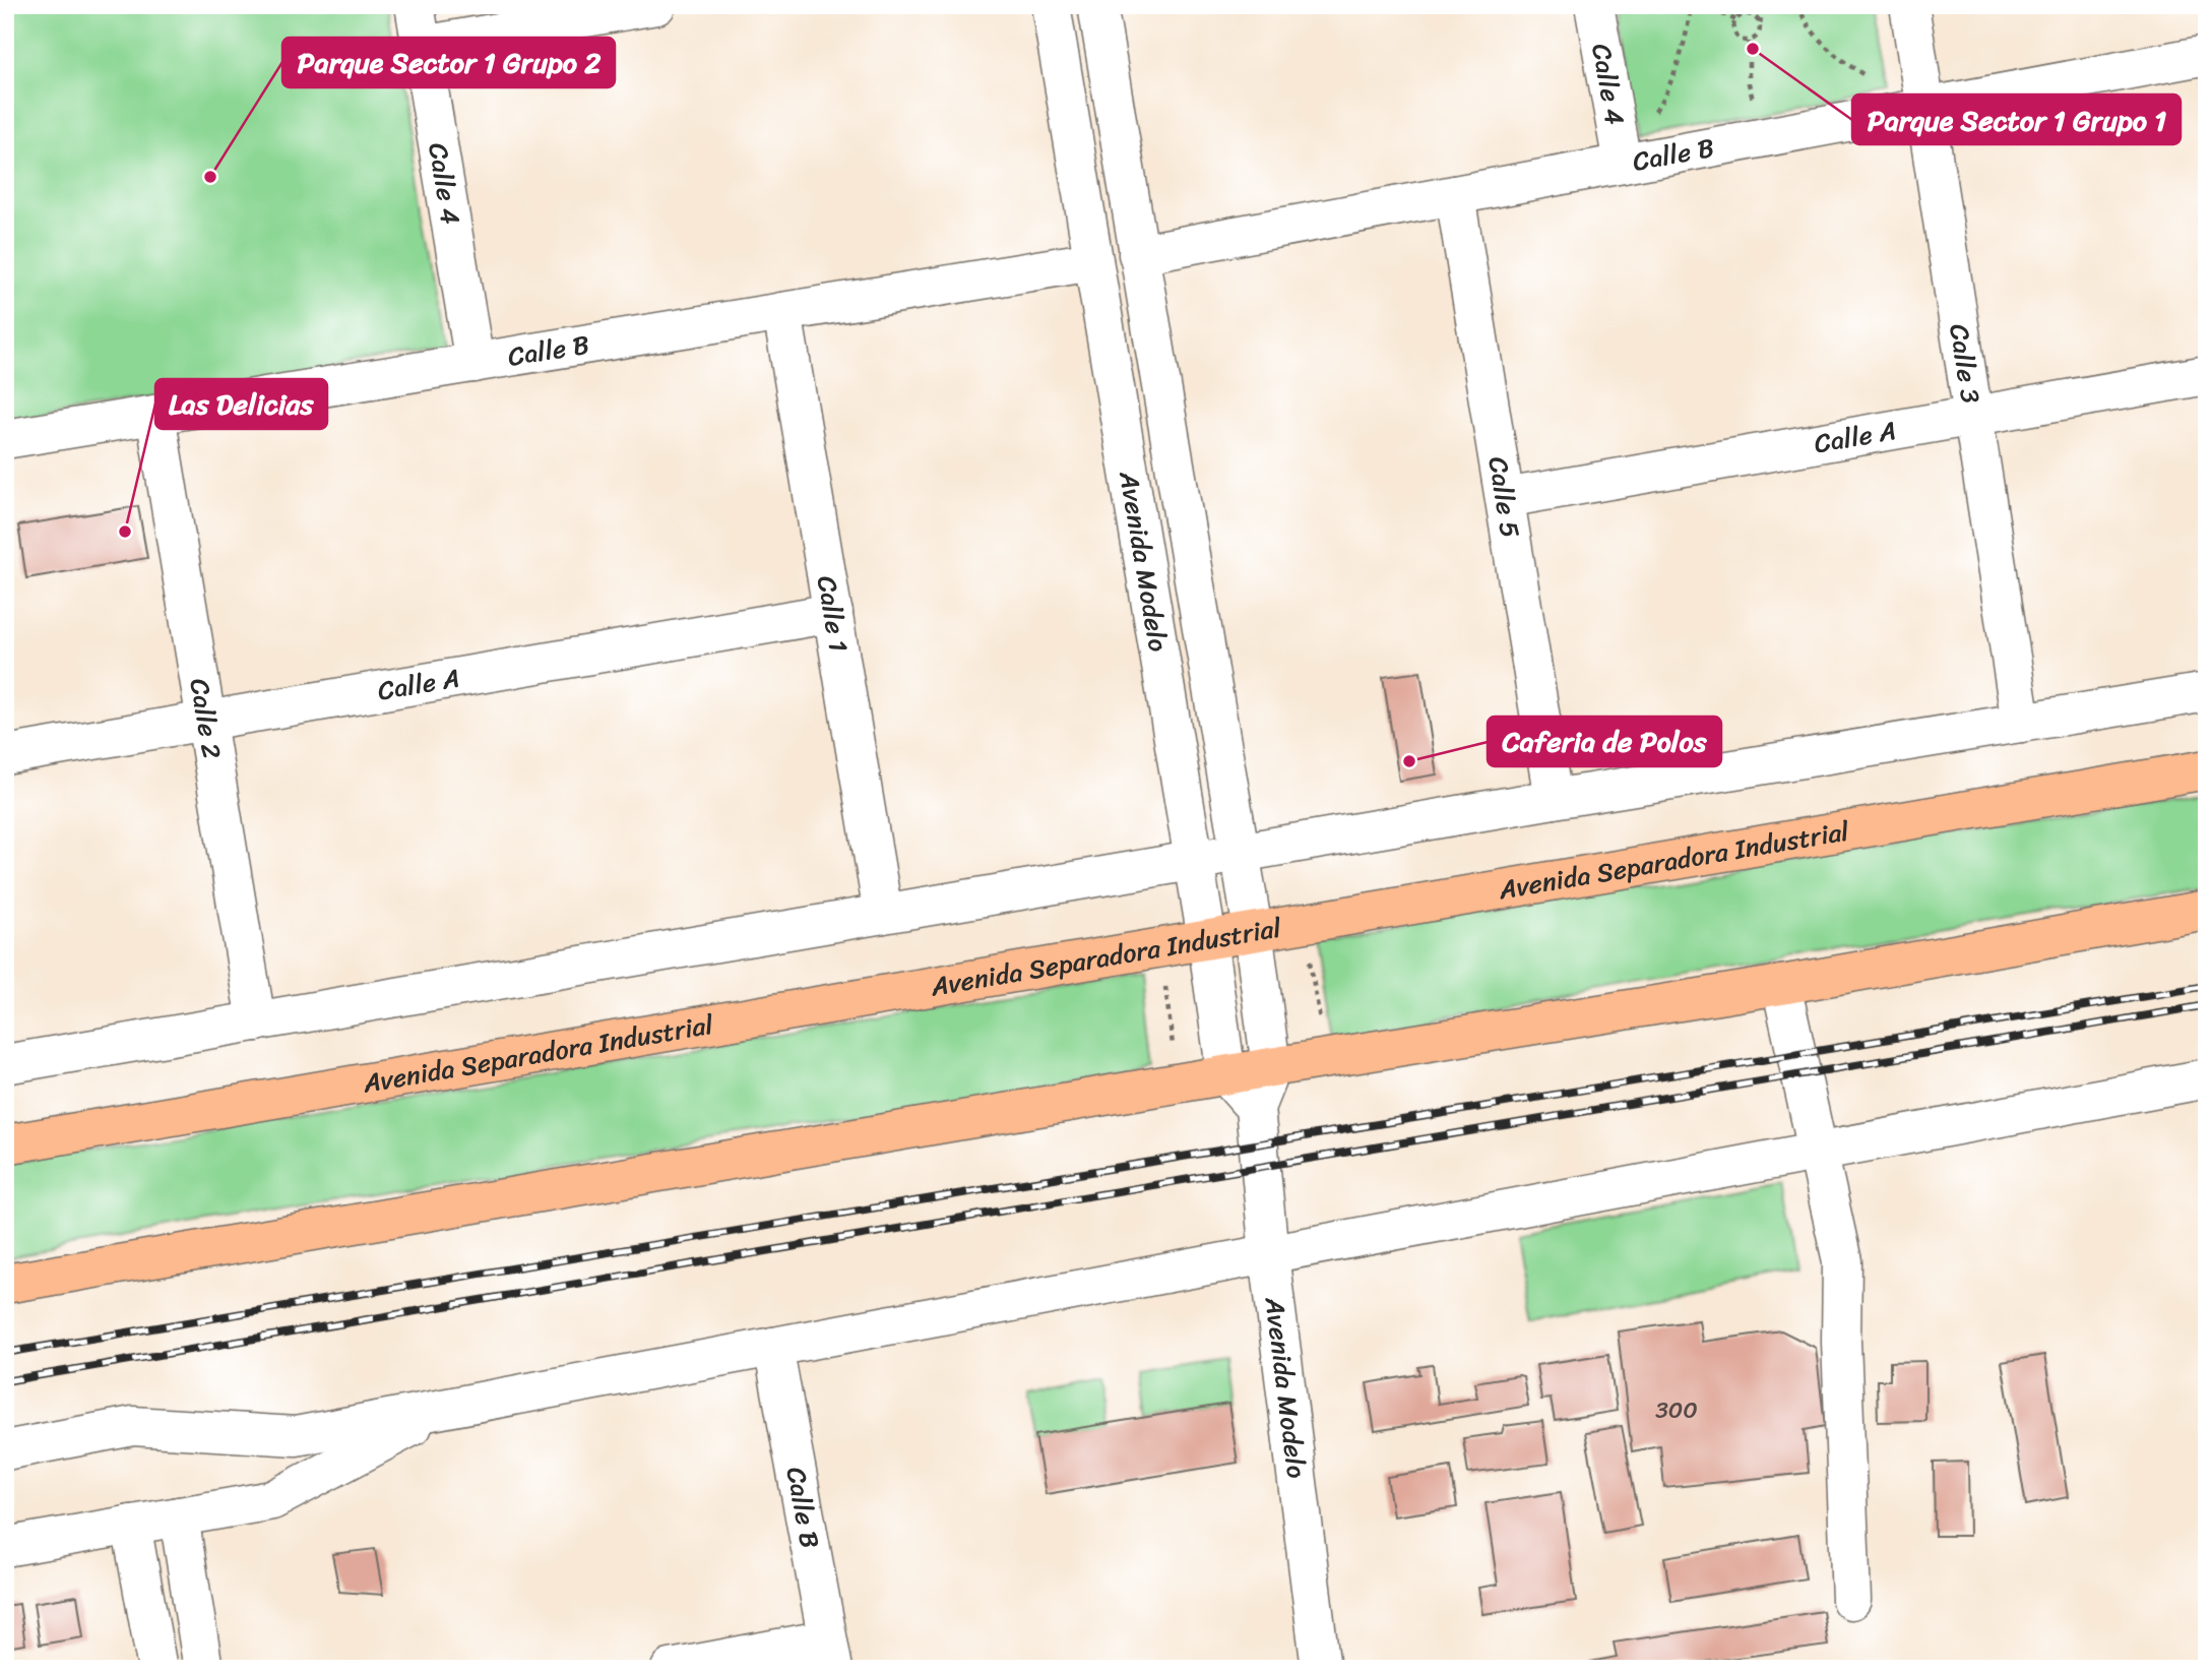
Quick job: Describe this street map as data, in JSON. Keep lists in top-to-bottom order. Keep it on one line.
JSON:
{"streets":{"main road":["Avenida Separadora Industrial"],"street":["Calle 4","Calle B","Calle 3","Calle A","Calle 5","Avenida Modelo","Calle 1","Calle 2"]},"crossings":[["Calle 4","Calle B"],["Calle B","Calle 3"],["Calle B","Calle 5"],["Calle B","Avenida Modelo"],["Calle B","Calle 1"],["Calle B","Calle 2"],["Calle 3","Calle A"],["Calle A","Calle 5"],["Calle A","Calle 1"],["Calle A","Calle 2"],["Avenida Modelo","Avenida Separadora Industrial"]],"places":["Parque Sector 1 Grupo 1","Parque Sector 1 Grupo 2","Las Delicias","Caferia de Polos"],"house_numbers":["300"]}
